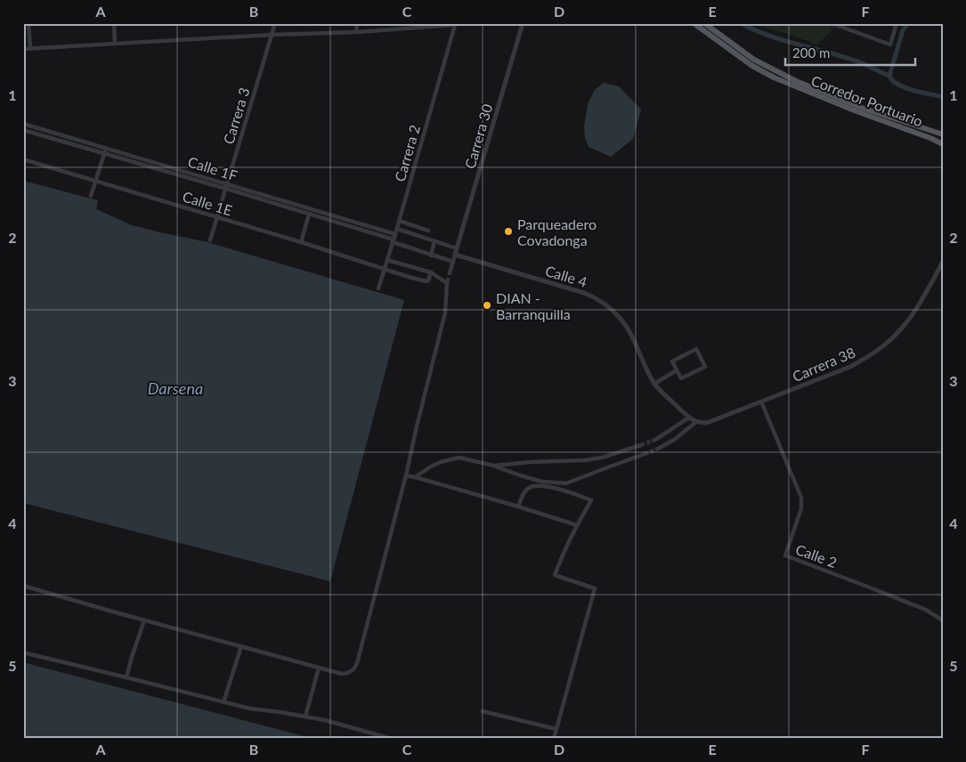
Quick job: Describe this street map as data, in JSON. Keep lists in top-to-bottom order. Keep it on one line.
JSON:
{"streets":{"main road":["Corredor Portuario"],"street":["Carrera 3","Carrera 30","Carrera 2","Calle 1F","Calle 1E","Calle 4","Carrera 38","Calle 2"]},"crossings":[["Carrera 3","Calle 1F"],["Carrera 3","Calle 1E"],["Carrera 30","Calle 4"],["Carrera 2","Calle 1F"],["Carrera 2","Calle 1E"],["Calle 4","Carrera 38"],["Carrera 38","Calle 2"]],"water":["Darsena"],"places":["Parqueadero Covadonga","DIAN - Barranquilla"],"scale_bar":"200 m","grid":{"columns":["A","B","C","D","E","F"],"rows":["1","2","3","4","5"]}}
